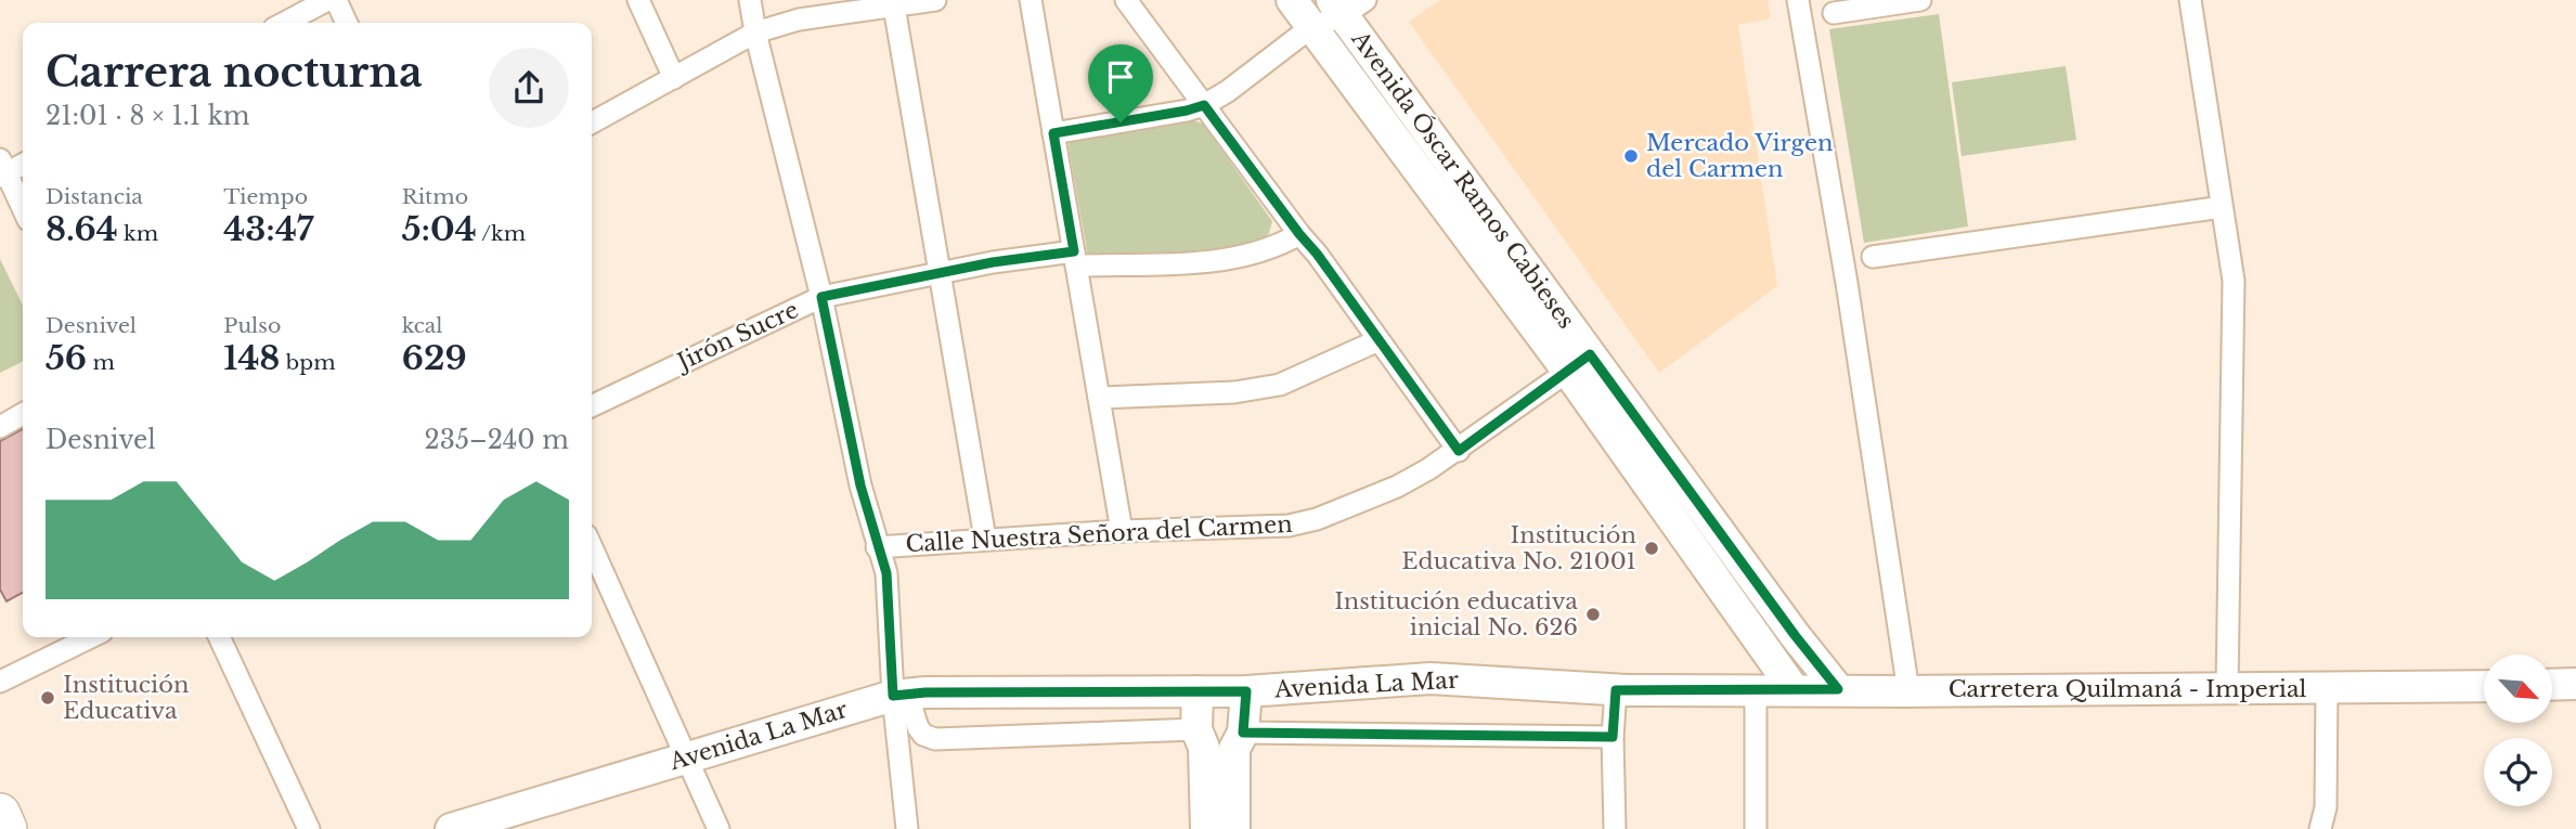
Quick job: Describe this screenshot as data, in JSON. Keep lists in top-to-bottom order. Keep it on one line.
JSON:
{"streets":{"main road":["Avenida Óscar Ramos Cabieses","Avenida La Mar","Carretera Quilmaná - Imperial"],"street":["Jirón Sucre","Calle Nuestra Señora del Carmen"]},"crossings":[["Avenida Óscar Ramos Cabieses","Calle Nuestra Señora del Carmen"],["Avenida Óscar Ramos Cabieses","Carretera Quilmaná - Imperial"],["Avenida La Mar","Carretera Quilmaná - Imperial"]],"places":["Mercado Virgen del Carmen","Institución Educativa No. 21001","Institución educativa inicial No. 626","Institución Educativa"],"north":"bottom right","page":{"heading":["Carrera nocturna","21:01 · 8 × 1.1 km"],"stats":[["Distancia","8.64 km"],["Tiempo","43:47"],["Ritmo","5:04 /km"],["Desnivel","56 m"],["Pulso","148 bpm"],["kcal","629"]],"chart":["Desnivel","235–240 m"]}}
